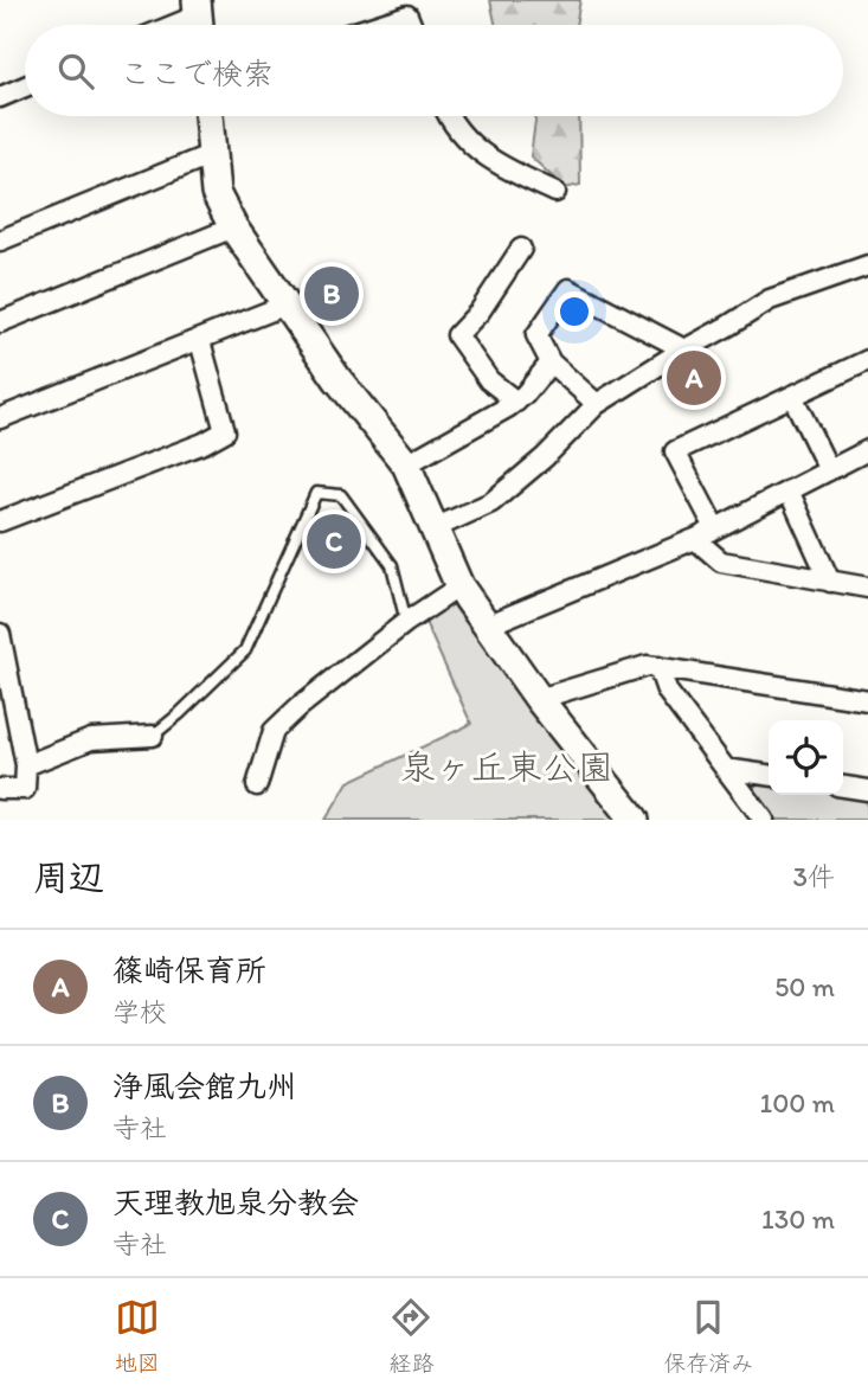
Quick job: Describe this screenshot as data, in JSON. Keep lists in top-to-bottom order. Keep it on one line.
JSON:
{"parks":["泉ヶ丘東公園"],"page":{"search":"ここで検索","pins":["B","A","C"],"heading":["周辺","3件"],"list":[{"mark":"A","name":"篠崎保育所","note":"学校","value":"50 m"},{"mark":"B","name":"浄風会館九州","note":"寺社","value":"100 m"},{"mark":"C","name":"天理教旭泉分教会","note":"寺社","value":"130 m"}],"nav":["地図","経路","保存済み"]}}
